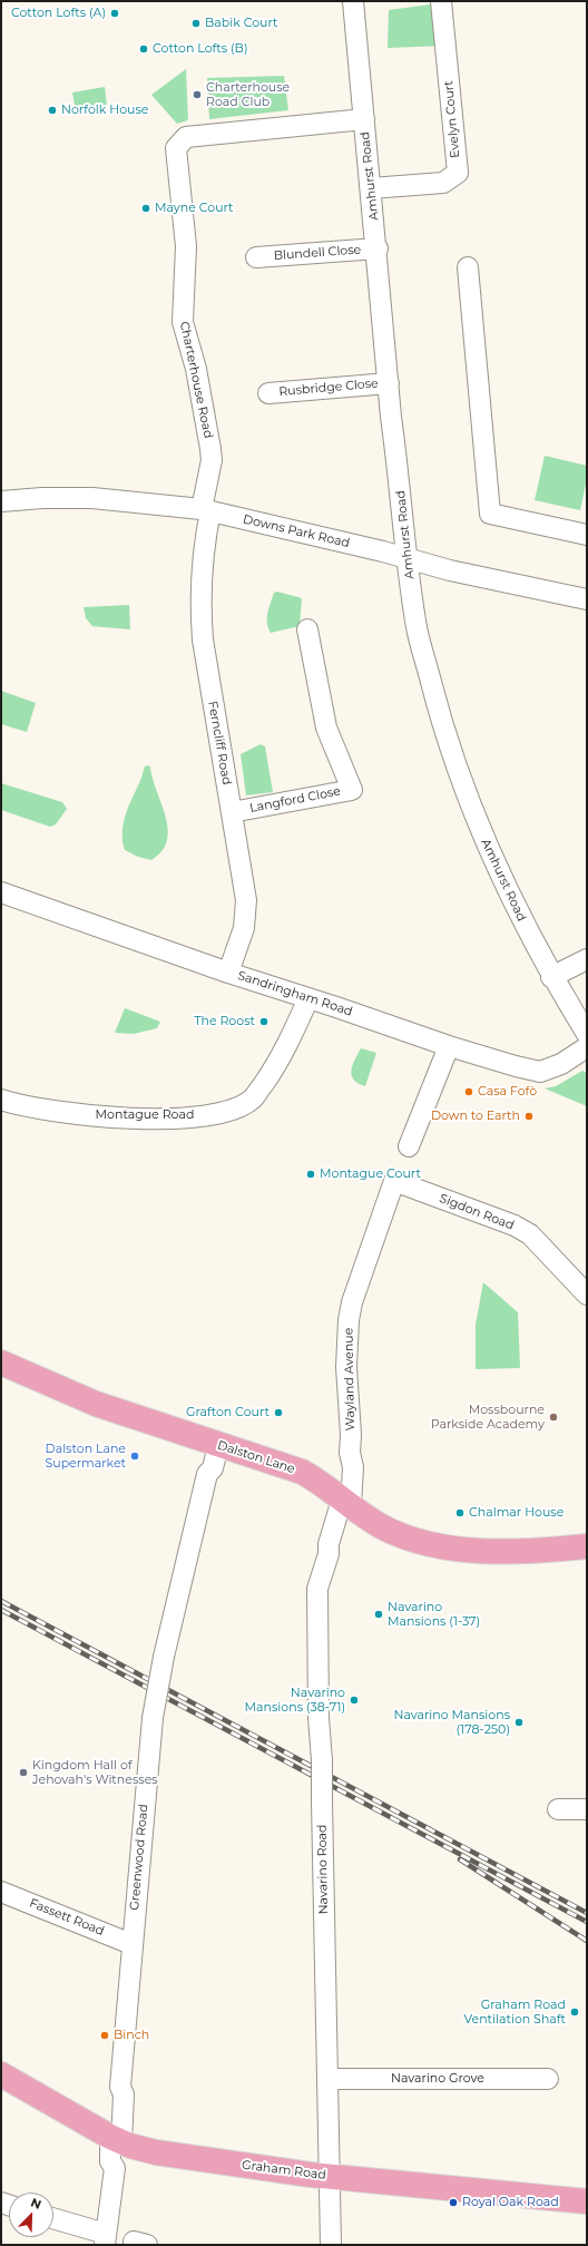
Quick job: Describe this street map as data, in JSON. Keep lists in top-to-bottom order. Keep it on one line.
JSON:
{"streets":{"main road":["Dalston Lane","Graham Road"],"street":["Evelyn Court","Amhurst Road","Blundell Close","Charterhouse Road","Rusbridge Close","Downs Park Road","Ferncliff Road","Langford Close","Sandringham Road","Montague Road","Sigdon Road","Wayland Avenue","Greenwood Road","Navarino Road","Fassett Road","Navarino Grove"]},"crossings":[["Evelyn Court","Amhurst Road"],["Amhurst Road","Blundell Close"],["Amhurst Road","Charterhouse Road"],["Amhurst Road","Rusbridge Close"],["Amhurst Road","Downs Park Road"],["Charterhouse Road","Downs Park Road"],["Charterhouse Road","Ferncliff Road"],["Downs Park Road","Ferncliff Road"],["Ferncliff Road","Langford Close"],["Ferncliff Road","Sandringham Road"],["Sandringham Road","Montague Road"],["Sigdon Road","Wayland Avenue"],["Wayland Avenue","Dalston Lane"],["Wayland Avenue","Navarino Road"],["Dalston Lane","Greenwood Road"],["Dalston Lane","Navarino Road"],["Greenwood Road","Fassett Road"],["Greenwood Road","Graham Road"],["Navarino Road","Navarino Grove"],["Navarino Road","Graham Road"]],"places":["Cotton Lofts (A)","Babik Court","Cotton Lofts (B)","Charterhouse Road Club","Norfolk House","Mayne Court","The Roost","Casa Fofò","Down to Earth","Montague Court","Grafton Court","Mossbourne Parkside Academy","Dalston Lane Supermarket","Chalmar House","Navarino Mansions (1-37)","Navarino Mansions (38-71)","Navarino Mansions (178-250)","Kingdom Hall of Jehovah's Witnesses","Graham Road Ventilation Shaft","Binch","Royal Oak Road"],"north":"top right"}
